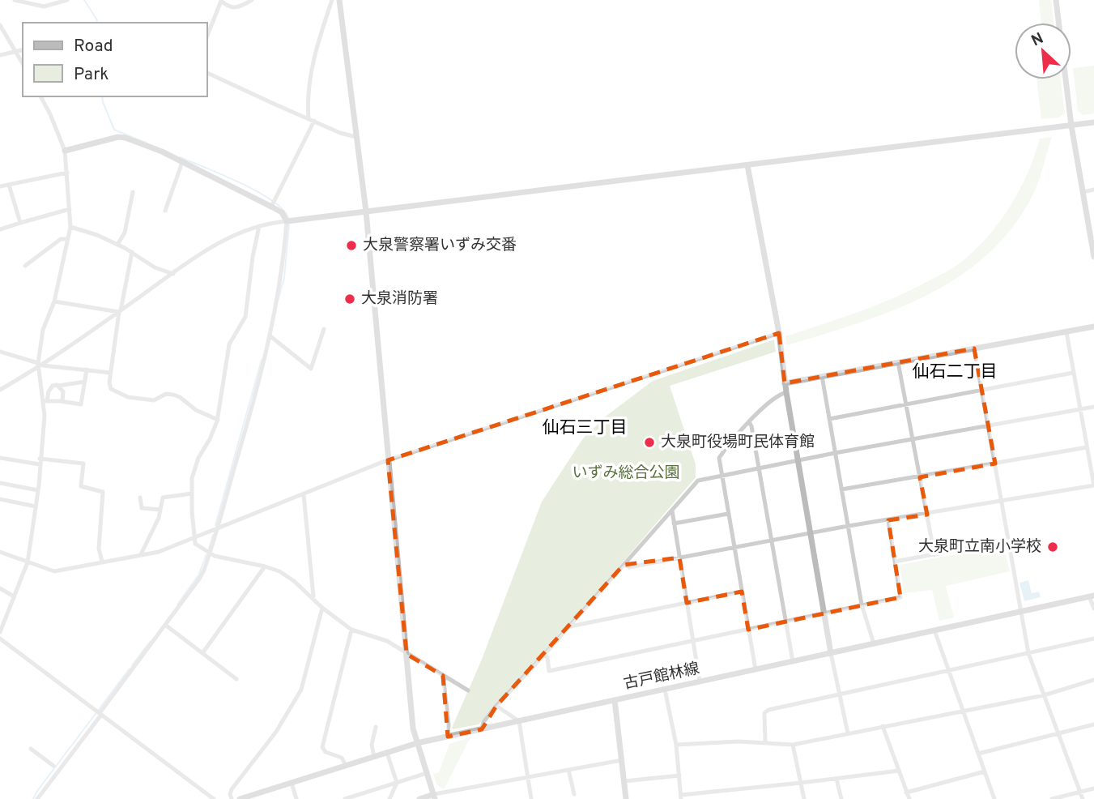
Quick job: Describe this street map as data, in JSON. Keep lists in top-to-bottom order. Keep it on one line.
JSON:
{"streets":{"street":["古戸館林線"]},"districts":["仙石二丁目","仙石三丁目"],"parks":["いずみ総合公園"],"places":["大泉警察署いずみ交番","大泉消防署","大泉町役場町民体育館","大泉町立南小学校"],"legend":["Road","Park"],"north":"top left"}
